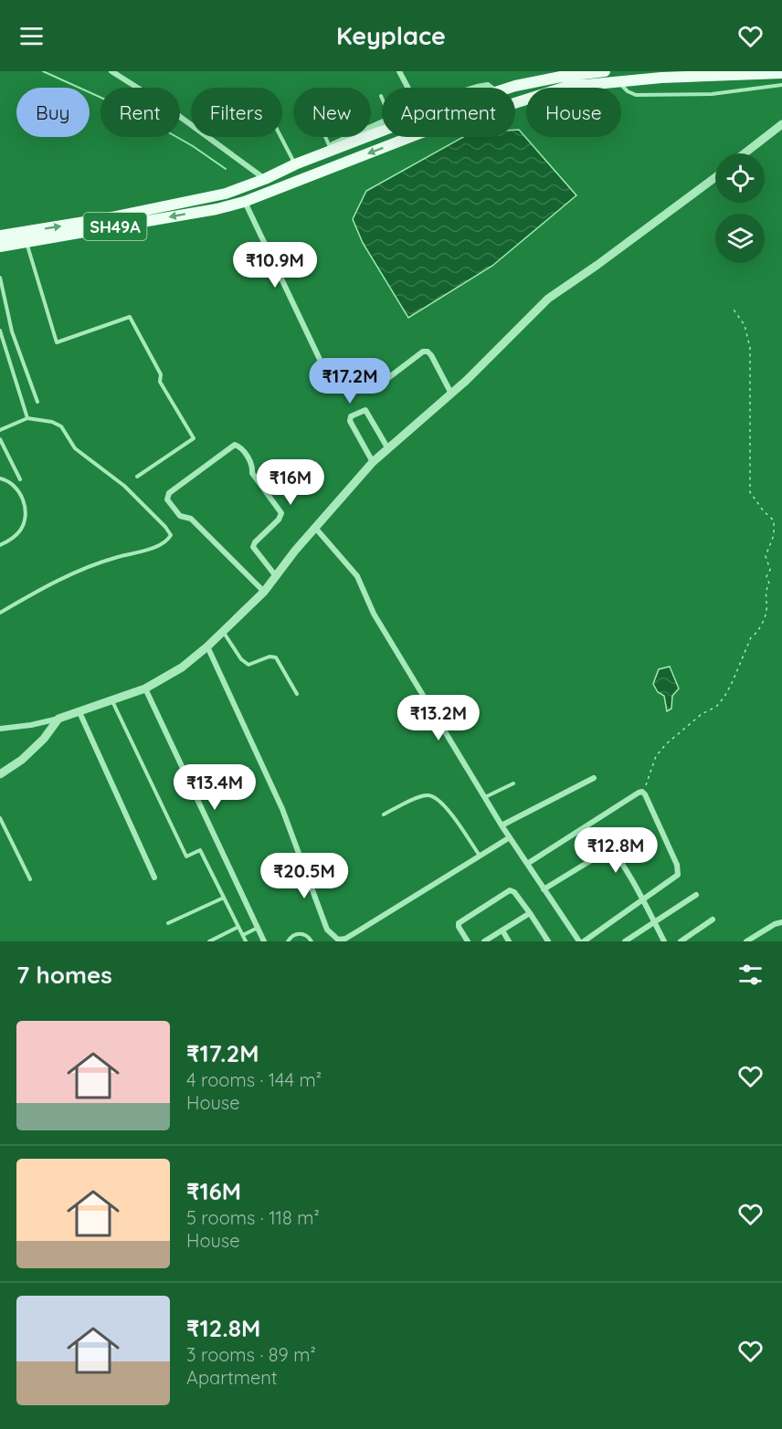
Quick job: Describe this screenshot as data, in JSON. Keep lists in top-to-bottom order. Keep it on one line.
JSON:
{"streets":{"main road":["SH49A"]},"page":{"header":"Keyplace","chip":["Buy","Rent","Filters","New","Apartment","House"],"price":["₹10.9M","₹17.2M","₹16M","₹13.2M","₹13.4M","₹12.8M","₹20.5M"],"heading":"7 homes","list":[{"name":"₹17.2M","note":"4 rooms · 144 m² · House"},{"name":"₹16M","note":"5 rooms · 118 m² · House"},{"name":"₹12.8M","note":"3 rooms · 89 m² · Apartment"}]}}
